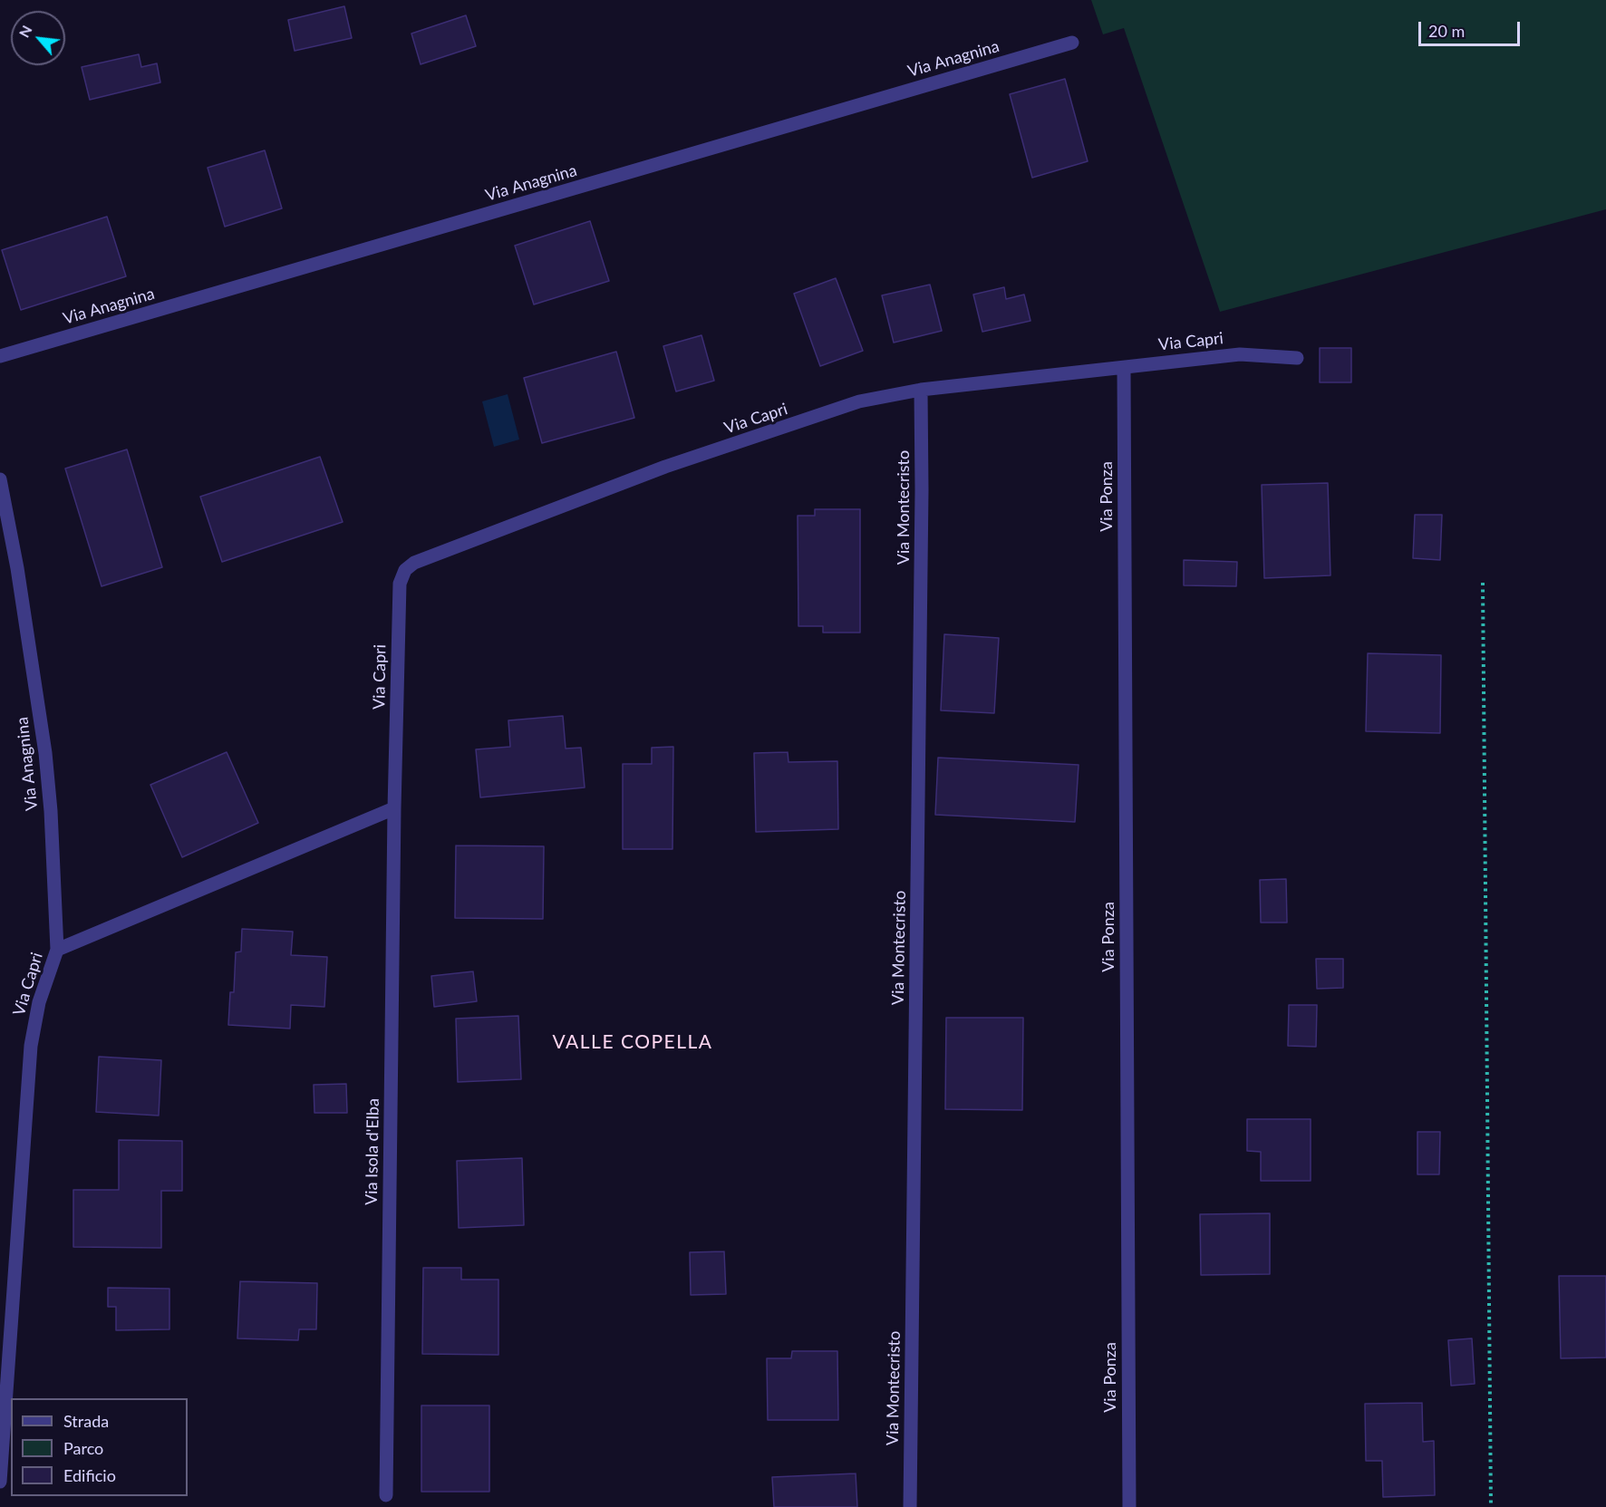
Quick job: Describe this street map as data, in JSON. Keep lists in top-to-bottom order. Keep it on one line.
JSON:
{"streets":{"street":["Via Anagnina","Via Capri","Via Ponza","Via Montecristo","Via Isola d'Elba"]},"crossings":[["Via Anagnina","Via Capri"],["Via Capri","Via Ponza"],["Via Capri","Via Montecristo"],["Via Capri","Via Isola d'Elba"]],"districts":["VALLE COPELLA"],"legend":["Strada","Parco","Edificio"],"scale_bar":"20 m","north":"top left"}
